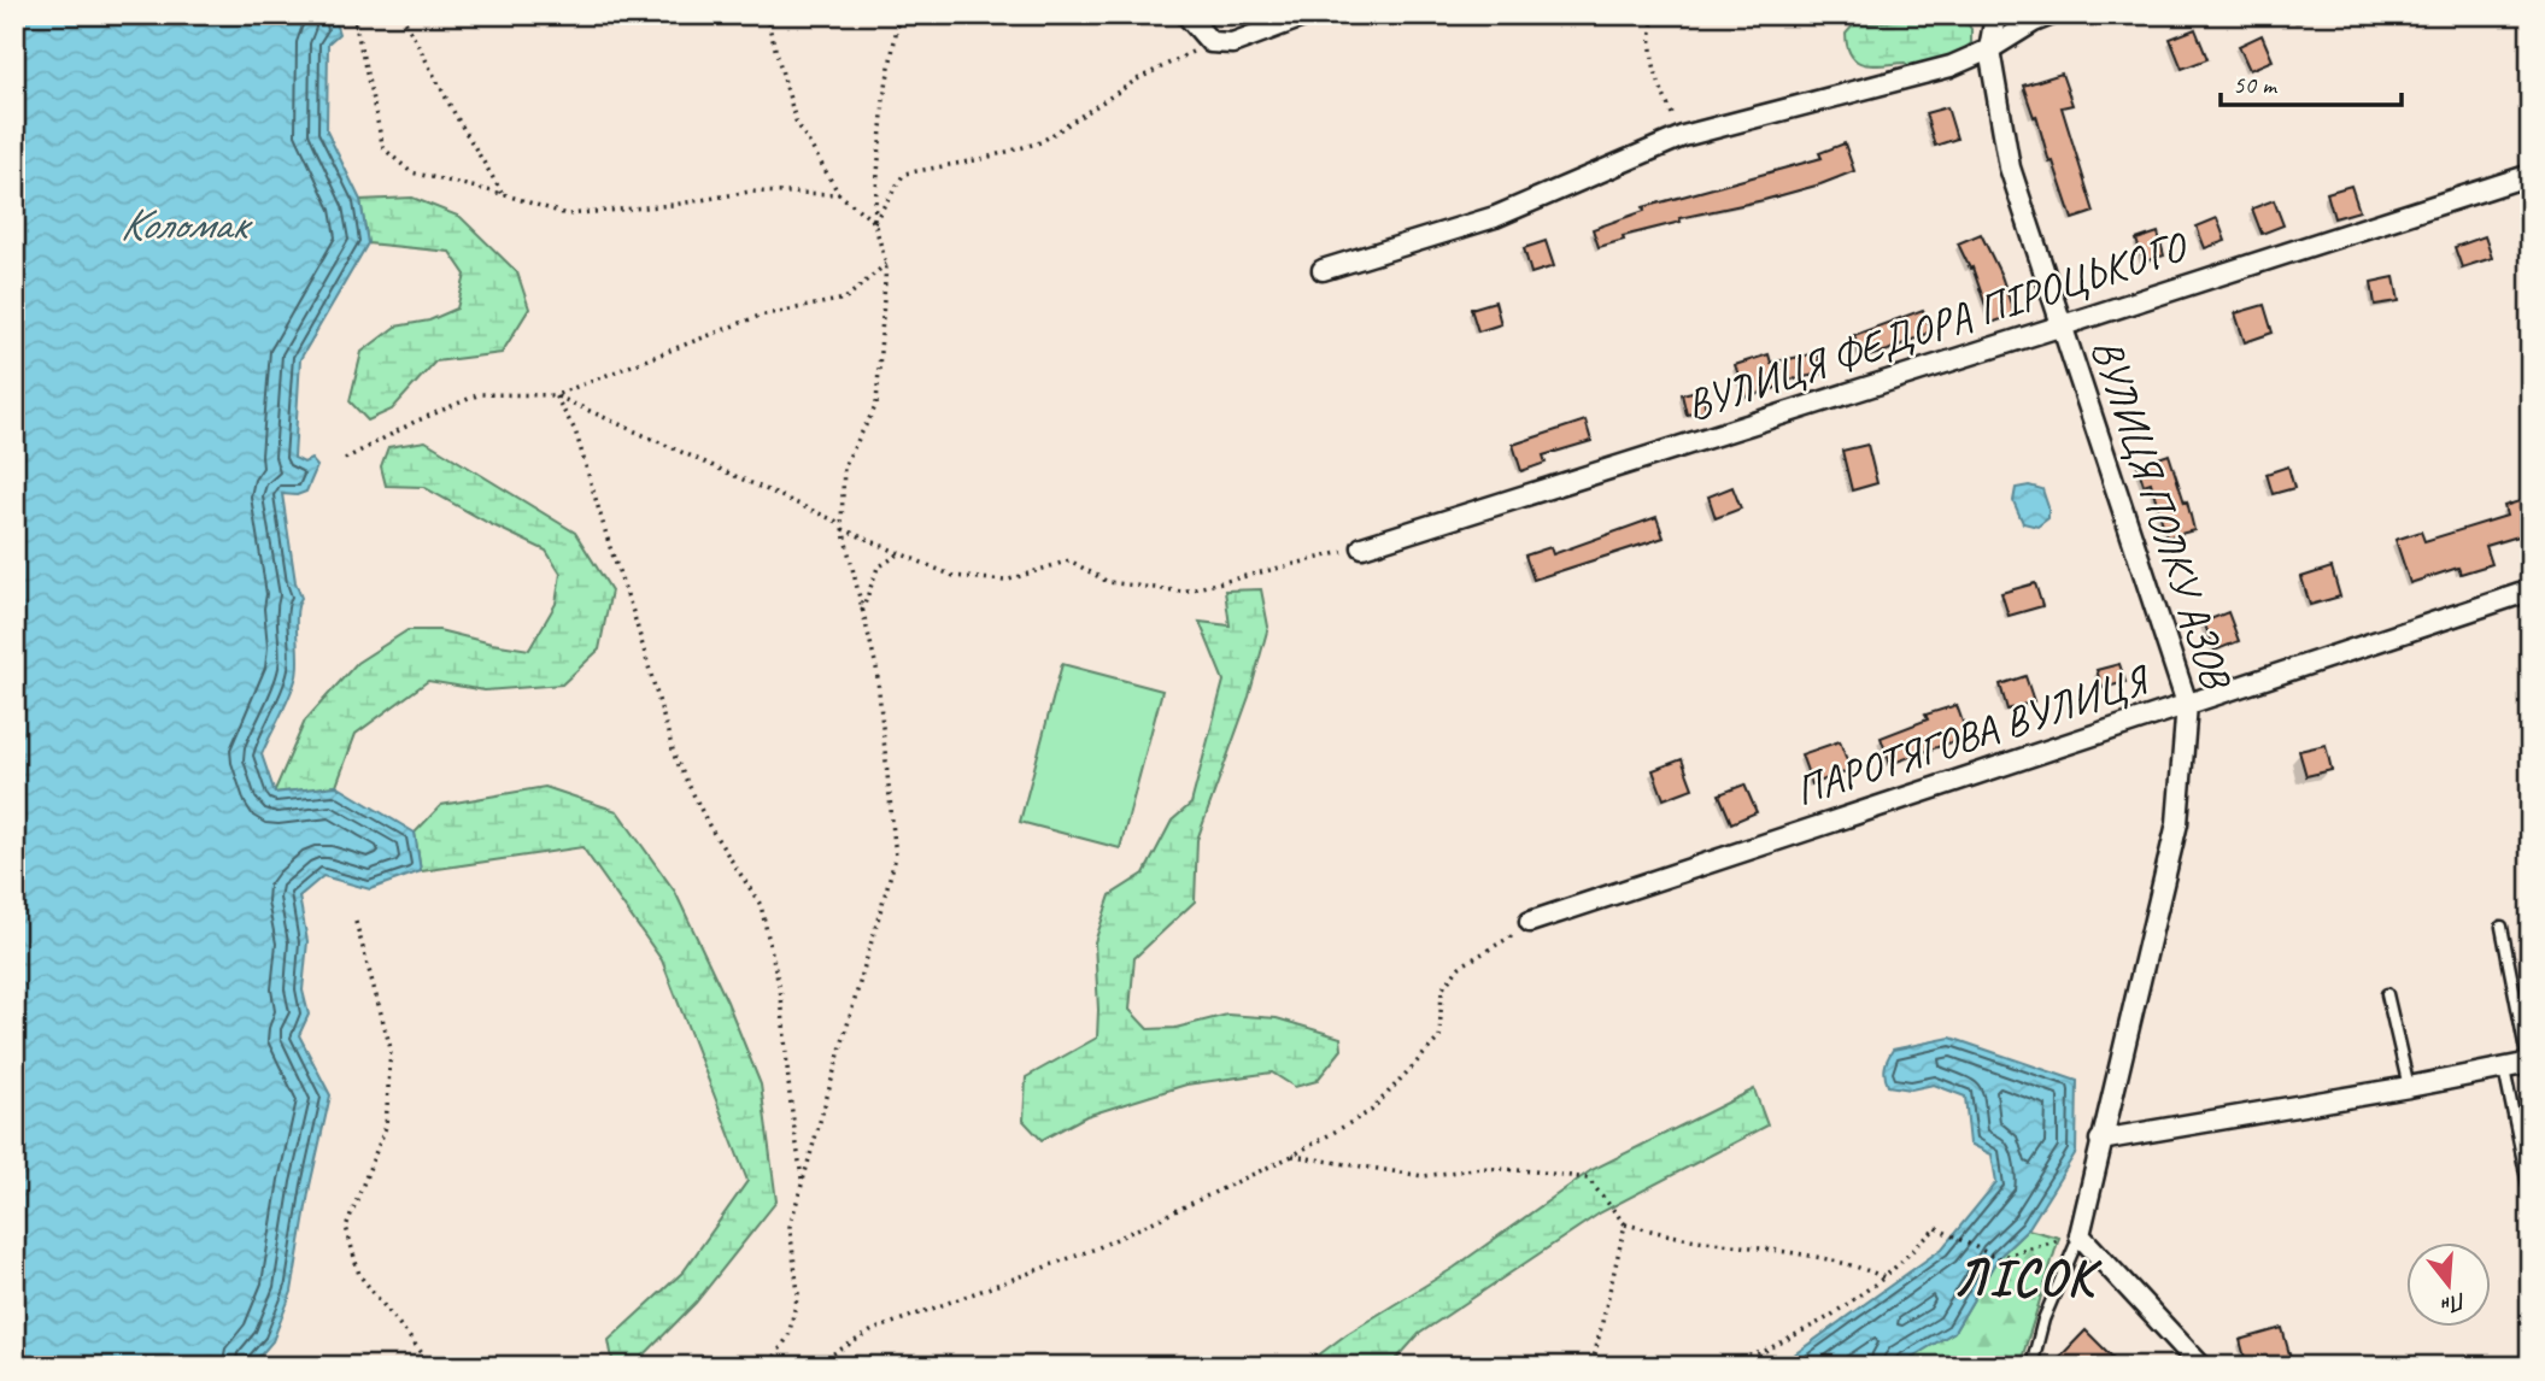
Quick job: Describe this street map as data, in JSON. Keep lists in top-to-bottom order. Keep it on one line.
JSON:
{"streets":{"street":["ВУЛИЦЯ ФЕДОРА ПІРОЦЬКОГО","ВУЛИЦЯ ПОЛКУ АЗОВ","ПАРОТЯГОВА ВУЛИЦЯ"]},"crossings":[["ВУЛИЦЯ ФЕДОРА ПІРОЦЬКОГО","ВУЛИЦЯ ПОЛКУ АЗОВ"],["ВУЛИЦЯ ПОЛКУ АЗОВ","ПАРОТЯГОВА ВУЛИЦЯ"]],"districts":["ЛІСОК"],"water":["Коломак"],"scale_bar":"50 m","north":"bottom"}
